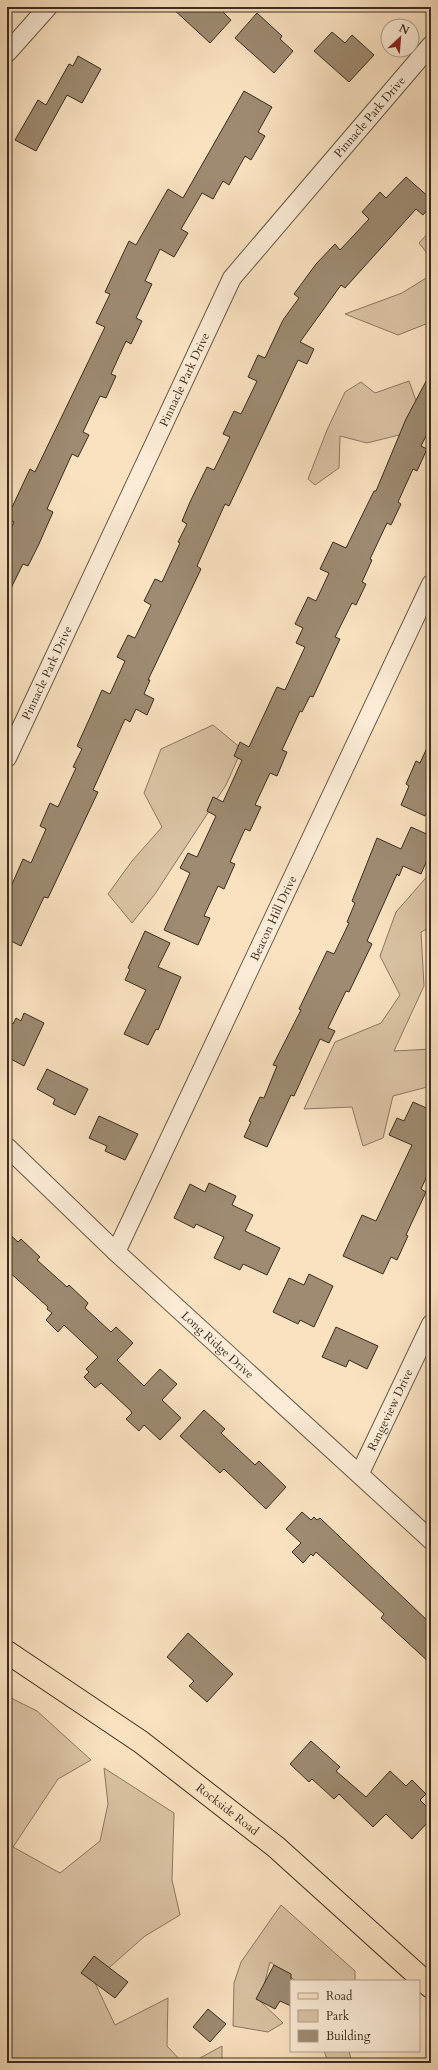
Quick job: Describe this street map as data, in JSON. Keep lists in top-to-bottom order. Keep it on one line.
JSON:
{"streets":{"main road":["Rockside Road"],"street":["Pinnacle Park Drive","Beacon Hill Drive","Long Ridge Drive","Rangeview Drive"]},"crossings":[["Beacon Hill Drive","Long Ridge Drive"],["Long Ridge Drive","Rangeview Drive"]],"legend":["Road","Park","Building"],"north":"top right"}
